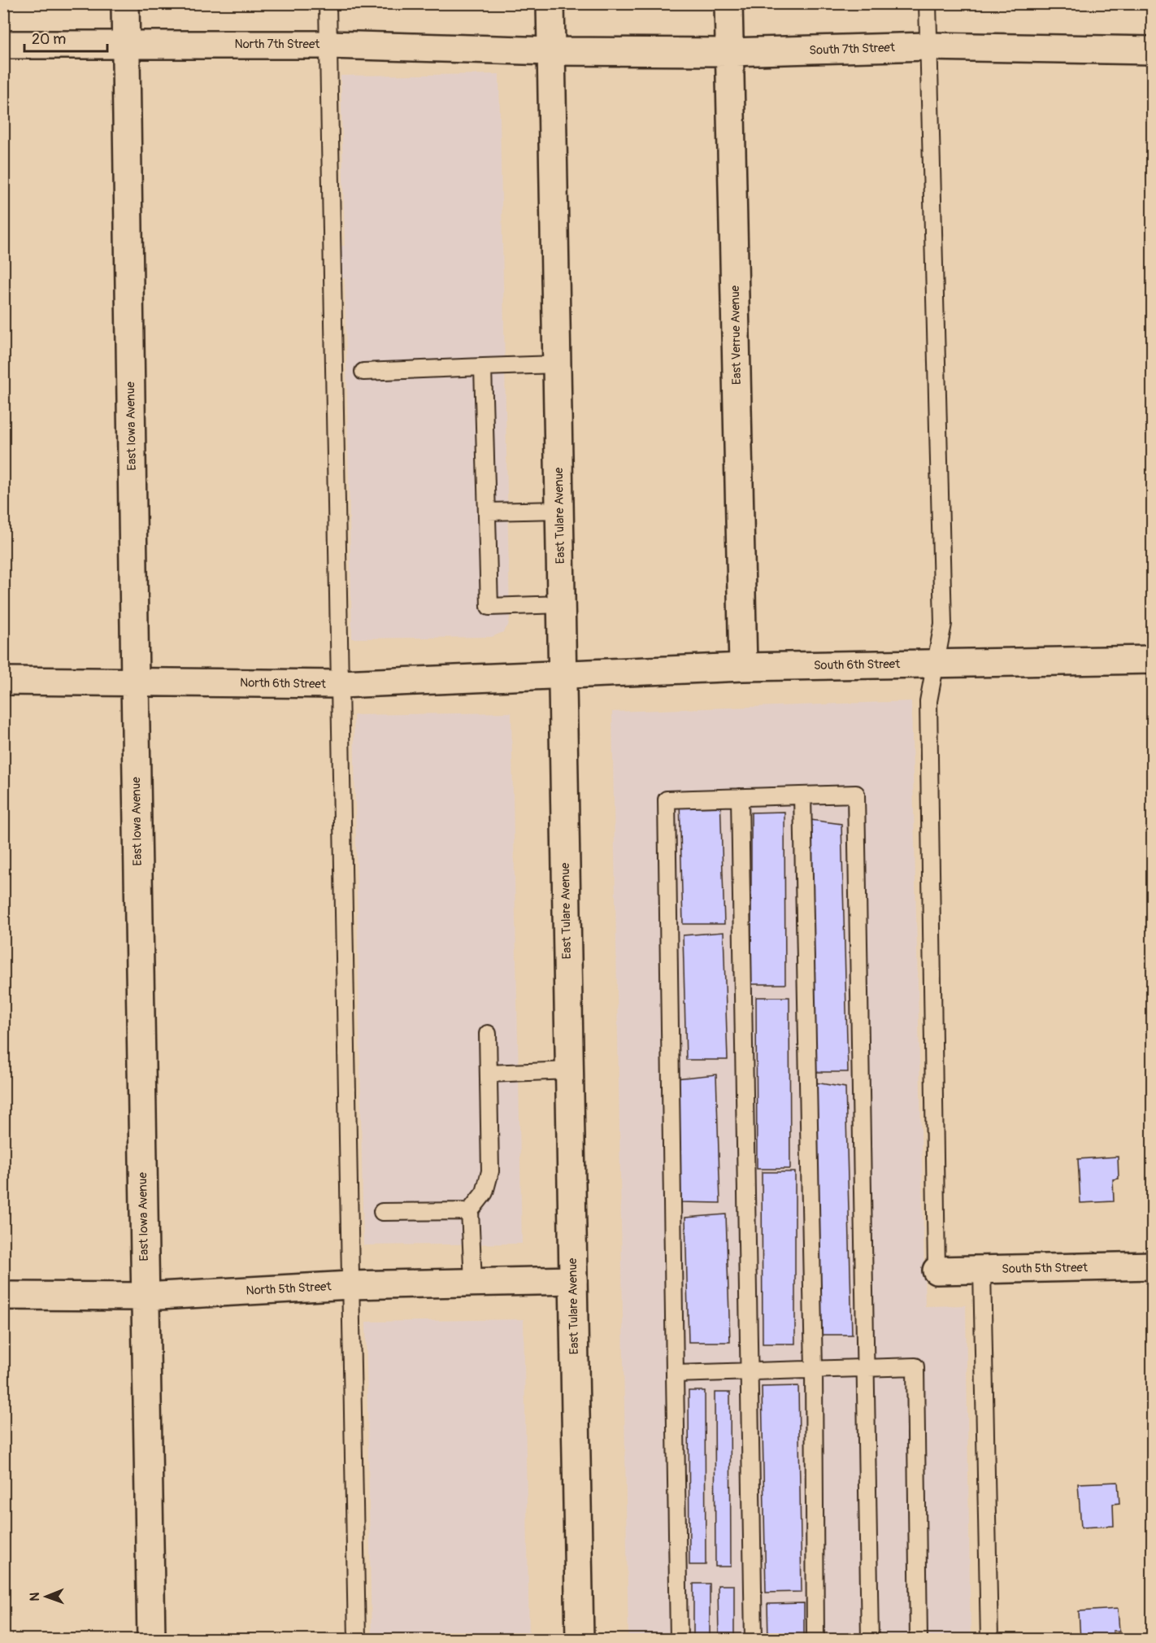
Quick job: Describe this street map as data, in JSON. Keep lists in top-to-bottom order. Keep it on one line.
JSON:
{"streets":{"street":["North 7th Street","South 7th Street","East Verrue Avenue","East Iowa Avenue","East Tulare Avenue","South 6th Street","North 6th Street","South 5th Street","North 5th Street"]},"crossings":[["North 7th Street","South 7th Street"],["North 7th Street","East Iowa Avenue"],["North 7th Street","East Tulare Avenue"],["South 7th Street","East Verrue Avenue"],["South 7th Street","East Tulare Avenue"],["East Verrue Avenue","South 6th Street"],["East Iowa Avenue","North 6th Street"],["East Iowa Avenue","North 5th Street"],["East Tulare Avenue","South 6th Street"],["East Tulare Avenue","North 6th Street"],["East Tulare Avenue","North 5th Street"],["South 6th Street","North 6th Street"]],"scale_bar":"20 m","north":"left"}
